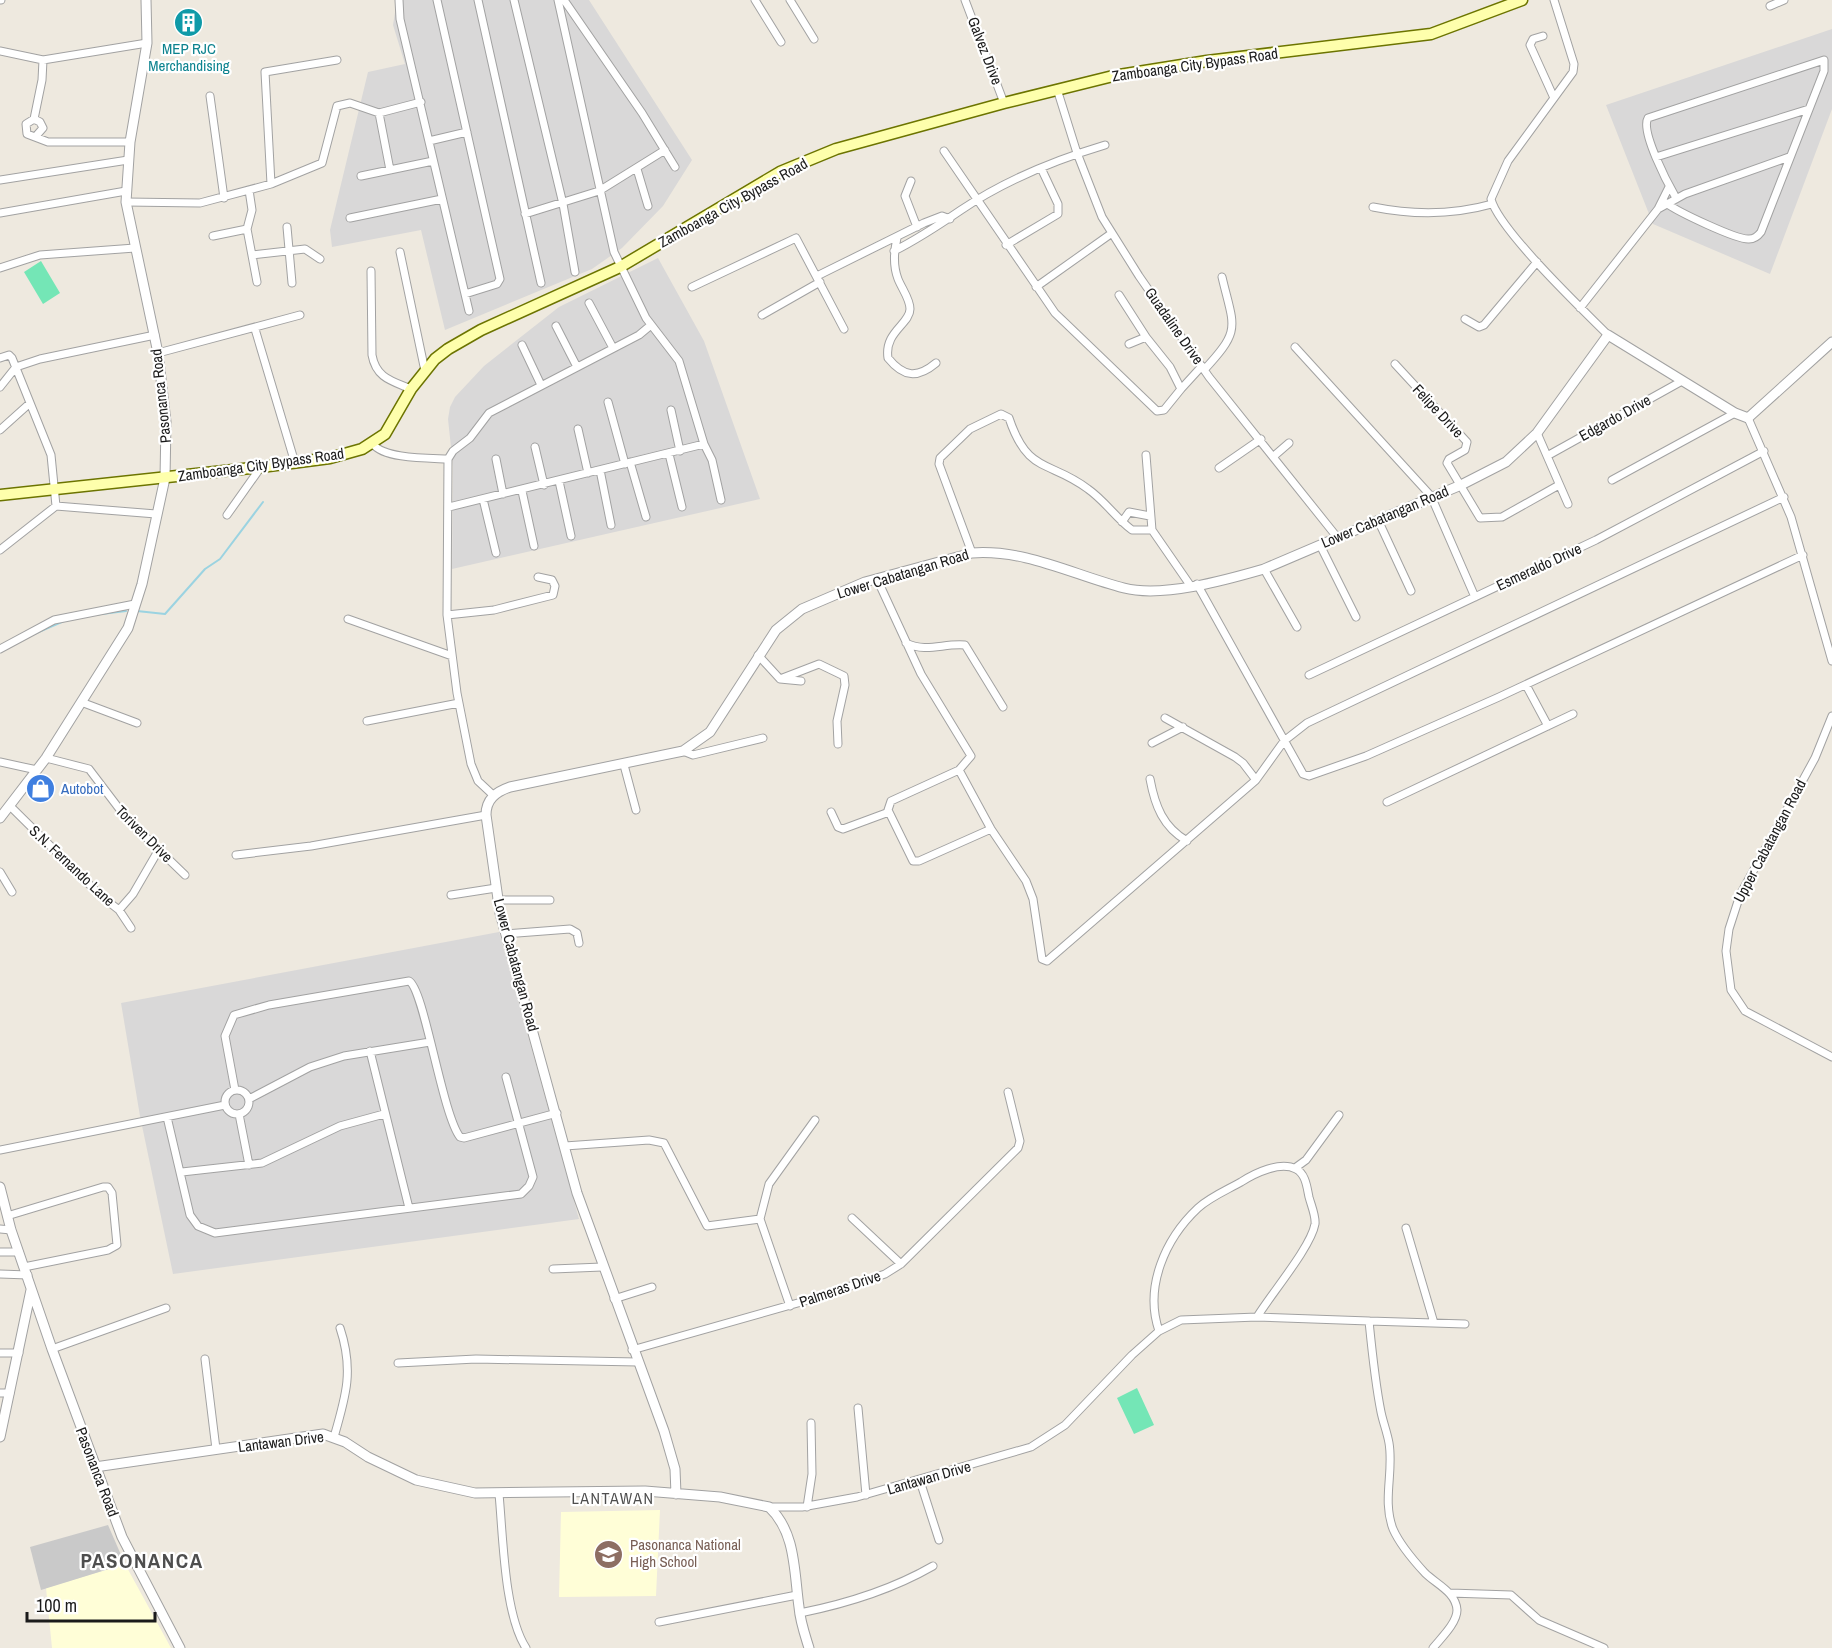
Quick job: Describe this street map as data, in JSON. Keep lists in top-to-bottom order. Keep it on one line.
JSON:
{"streets":{"main road":["Zamboanga City Bypass Road"],"street":["Galvez Drive","Guadaline Drive","Pasonanca Road","Felipe Drive","Edgardo Drive","Lower Cabatangan Road","Esmeraldo Drive","Toriven Drive","Upper Cabatangan Road","S.N. Fernando Lane","Palmeras Drive","Lantawan Drive"]},"crossings":[["Galvez Drive","Zamboanga City Bypass Road"],["Zamboanga City Bypass Road","Guadaline Drive"],["Zamboanga City Bypass Road","Pasonanca Road"],["Guadaline Drive","Lower Cabatangan Road"],["Pasonanca Road","Toriven Drive"],["Pasonanca Road","S.N. Fernando Lane"],["Pasonanca Road","Lantawan Drive"],["Felipe Drive","Lower Cabatangan Road"],["Lower Cabatangan Road","Palmeras Drive"],["Lower Cabatangan Road","Lantawan Drive"]],"districts":["LANTAWAN","PASONANCA"],"places":{"building":["MEP RJC Merchandising"],"shop":["Autobot"],"school or university":["Pasonanca National High School"]},"scale_bar":"100 m"}
